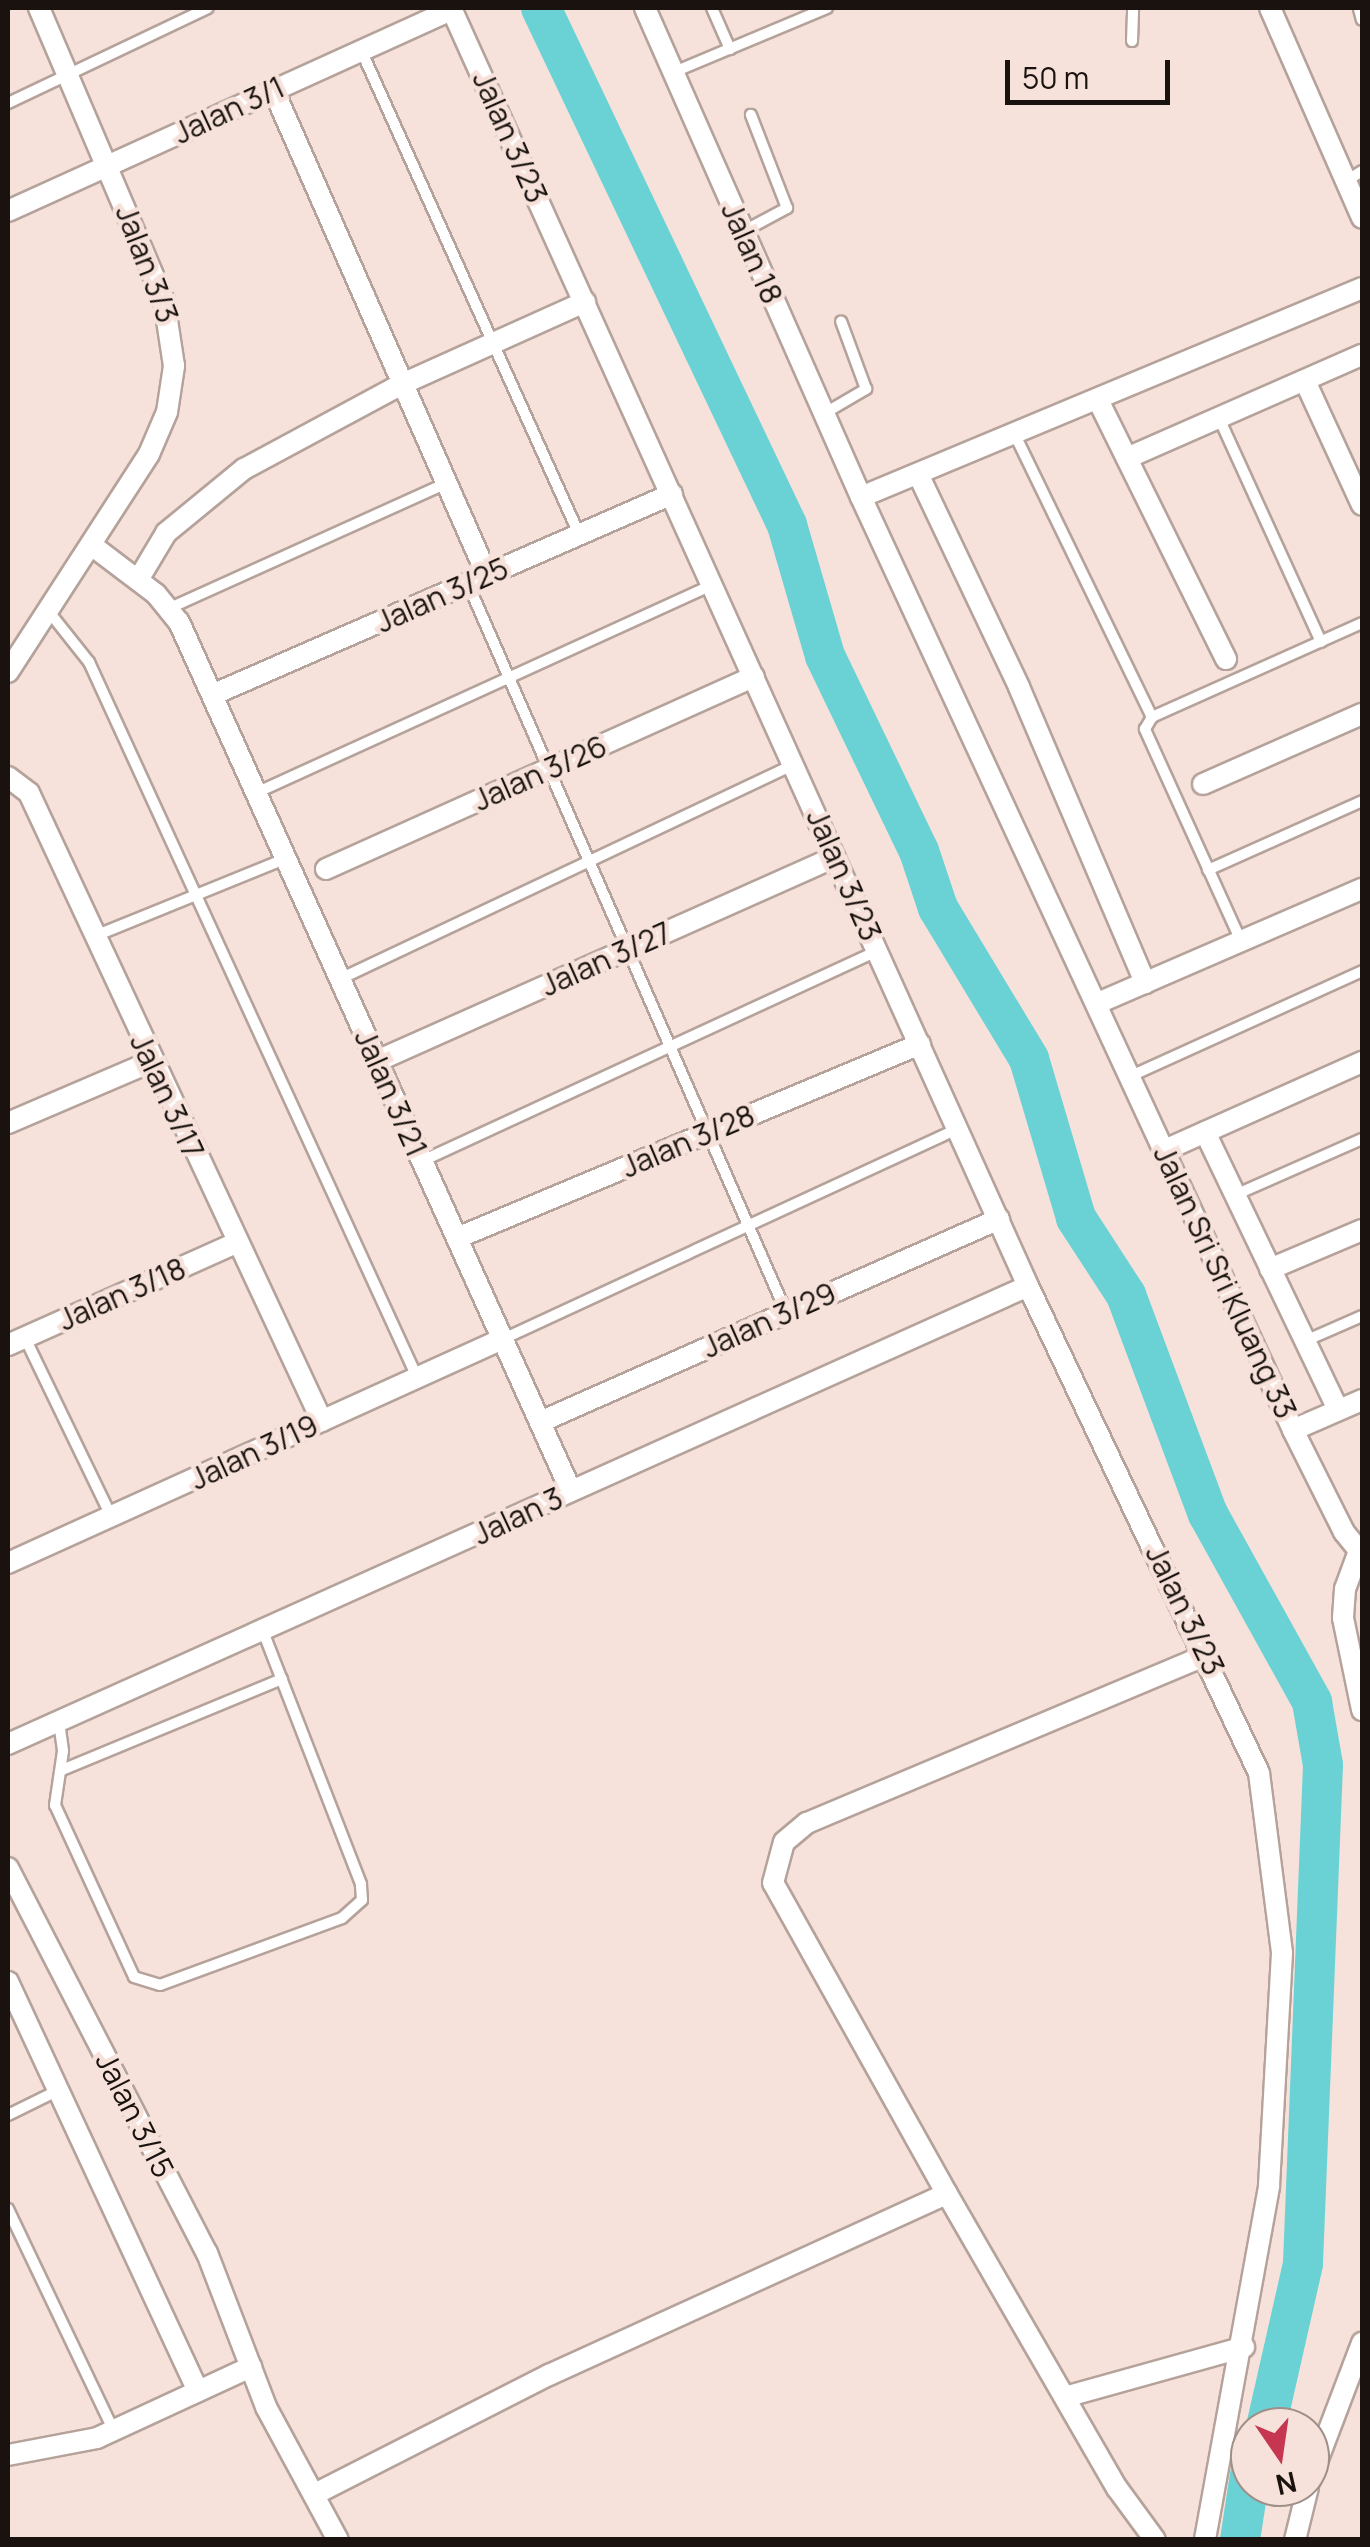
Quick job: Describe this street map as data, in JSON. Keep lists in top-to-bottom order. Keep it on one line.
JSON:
{"streets":{"street":["Jalan 3/1","Jalan 3/23","Jalan 18","Jalan 3/3","Jalan 3/25","Jalan 3/26","Jalan 3/27","Jalan 3/21","Jalan 3/17","Jalan 3/28","Jalan Sri Sri Kluang 33","Jalan 3/18","Jalan 3/29","Jalan 3/19","Jalan 3","Jalan 3/15"]},"crossings":[["Jalan 3/1","Jalan 3/23"],["Jalan 3/1","Jalan 3/3"],["Jalan 3/23","Jalan 3/25"],["Jalan 3/23","Jalan 3/26"],["Jalan 3/23","Jalan 3/27"],["Jalan 3/23","Jalan 3/28"],["Jalan 3/23","Jalan 3/29"],["Jalan 3/23","Jalan 3"],["Jalan 18","Jalan Sri Sri Kluang 33"],["Jalan 3/25","Jalan 3/21"],["Jalan 3/27","Jalan 3/21"],["Jalan 3/21","Jalan 3/28"],["Jalan 3/21","Jalan 3/29"],["Jalan 3/21","Jalan 3/19"],["Jalan 3/21","Jalan 3"],["Jalan 3/17","Jalan 3/18"],["Jalan 3/17","Jalan 3/19"]],"scale_bar":"50 m","north":"bottom"}
